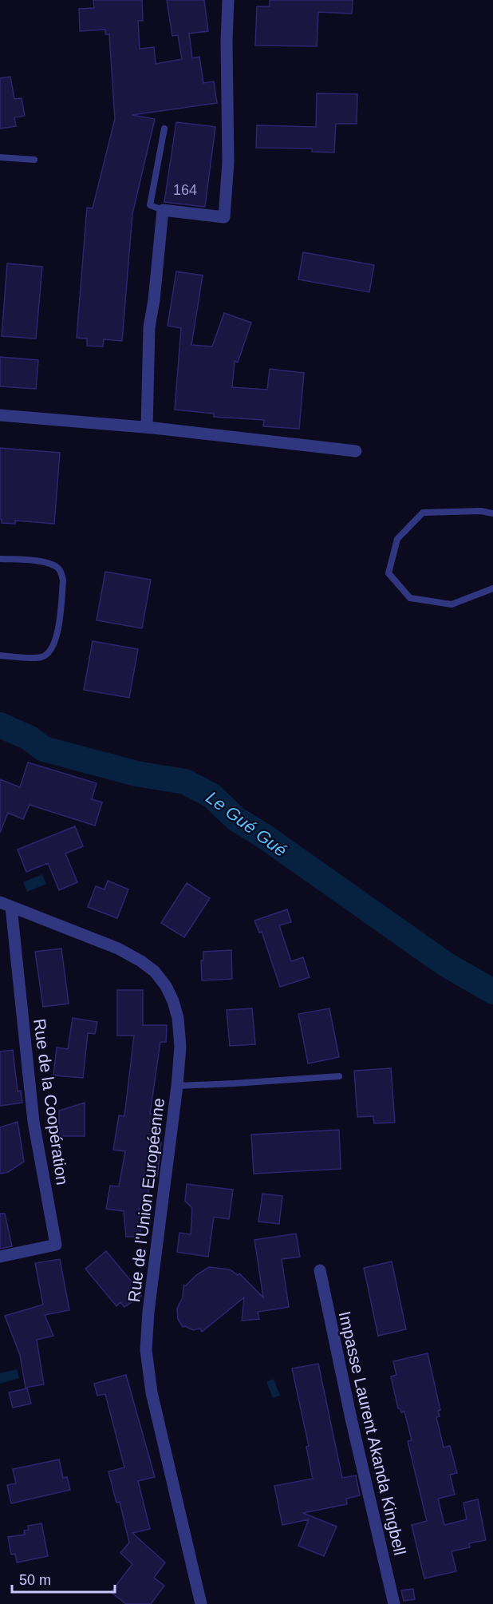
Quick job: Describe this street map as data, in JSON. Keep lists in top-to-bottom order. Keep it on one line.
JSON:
{"streets":{"street":["Rue de la Coopération","Rue de l'Union Européenne","Impasse Laurent Akanda Kingbell"]},"crossings":[["Rue de la Coopération","Rue de l'Union Européenne"]],"water":["Le Gué Gué"],"house_numbers":["164"],"scale_bar":"50 m"}
